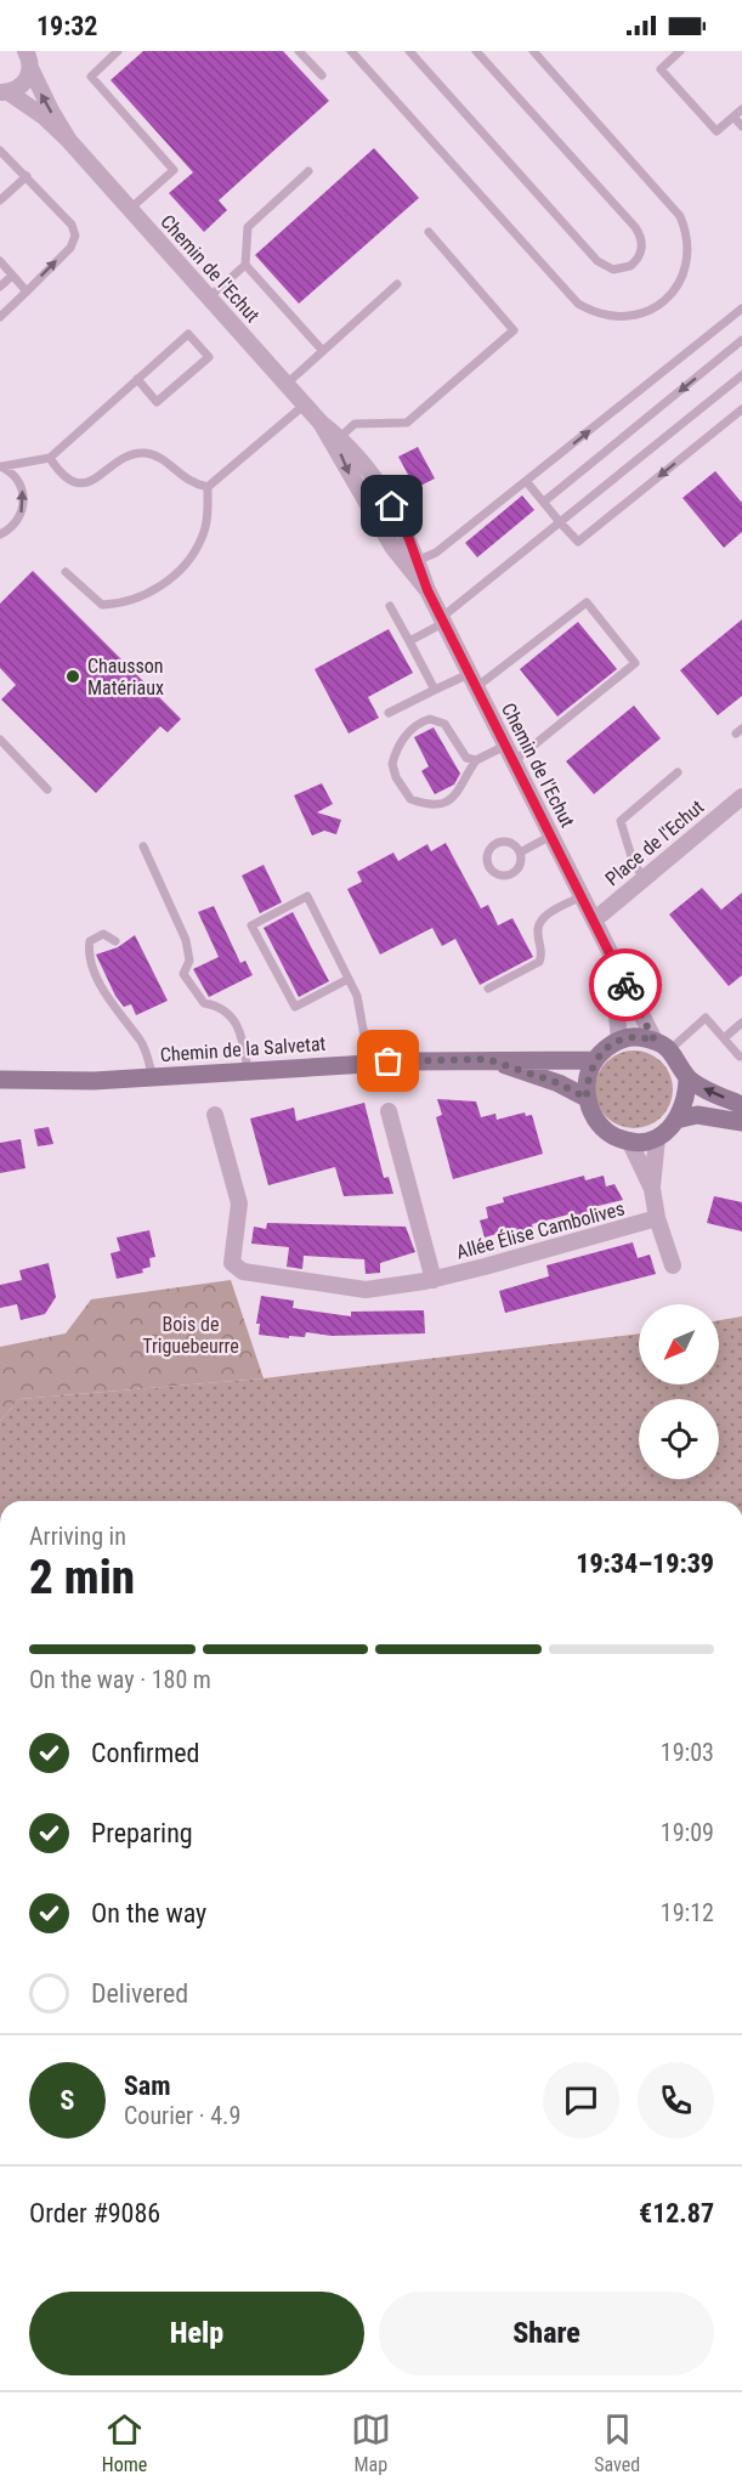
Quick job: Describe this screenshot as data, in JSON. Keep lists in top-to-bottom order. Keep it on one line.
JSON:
{"streets":{"main road":["Chemin de la Salvetat"],"street":["Chemin de l'Echut","Place de l'Echut","Allée Élise Cambolives"]},"crossings":[["Chemin de l'Echut","Place de l'Echut"],["Chemin de l'Echut","Chemin de la Salvetat"],["Chemin de l'Echut","Allée Élise Cambolives"],["Chemin de la Salvetat","Allée Élise Cambolives"]],"parks":["Bois de Triguebeurre"],"places":["Chausson Matériaux"],"north":"bottom left","page":{"status":"19:32","heading":["2 min","Arriving in","19:34–19:39"],"panel":["Sam","Courier · 4.9","Order #9086","€12.87"],"bar":"On the way · 180 m","list":[["Confirmed","19:03"],["Preparing","19:09"],["On the way","19:12"],"Delivered"],"round":"S","buttons":["Help","Share"],"tabs":["Home","Map","Saved"]}}
